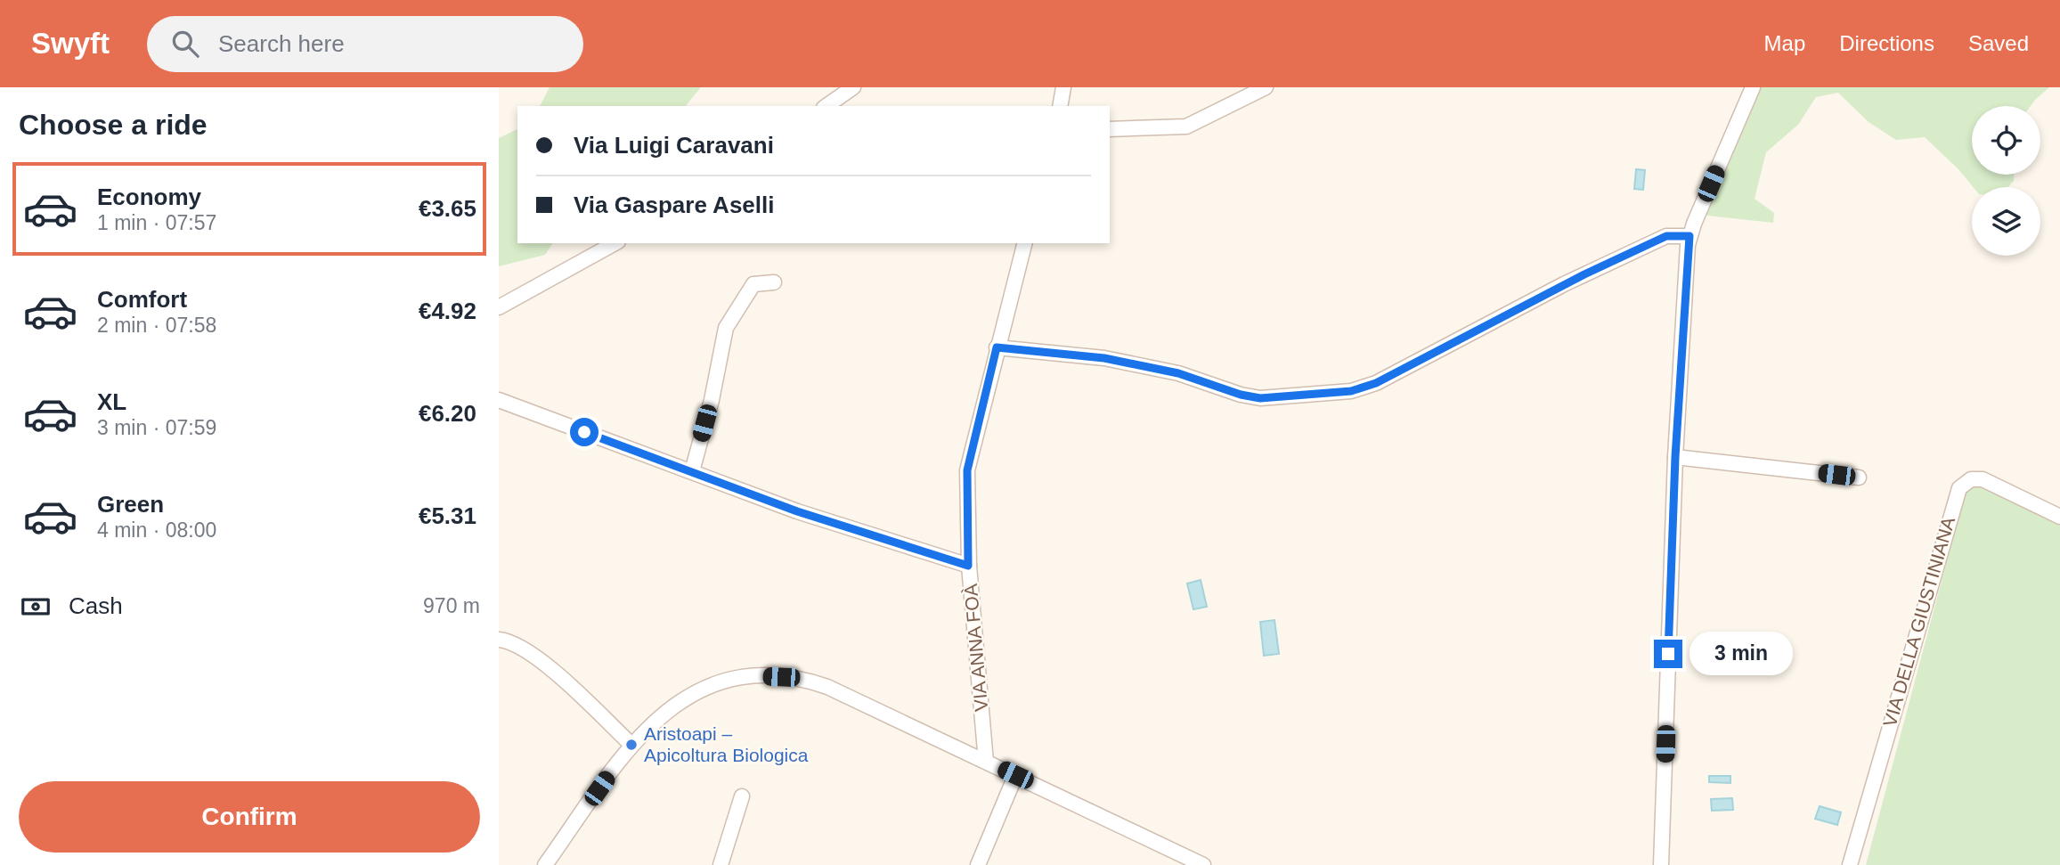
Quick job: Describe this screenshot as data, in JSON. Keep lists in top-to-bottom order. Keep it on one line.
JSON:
{"streets":{"street":["VIA DELLA GIUSTINIANA","VIA ANNA FOÀ"]},"places":["Aristoapi – Apicoltura Biologica"],"page":{"header":"Swyft","search":"Search here","nav":["Map","Directions","Saved"],"heading":"Choose a ride","banner":["Via Luigi Caravani","Via Gaspare Aselli"],"list":[{"name":"Economy","note":"1 min · 07:57","value":"€3.65"},{"name":"Comfort","note":"2 min · 07:58","value":"€4.92"},{"name":"XL","note":"3 min · 07:59","value":"€6.20"},{"name":"Green","note":"4 min · 08:00","value":"€5.31"}],"pay":["Cash","970 m"],"bubble":"3 min","buttons":"Confirm"}}
